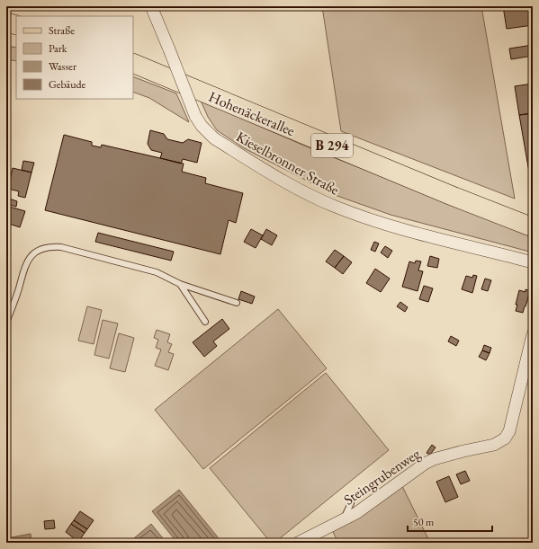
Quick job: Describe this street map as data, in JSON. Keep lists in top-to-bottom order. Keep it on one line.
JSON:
{"streets":{"main road":["Hohenäckerallee","B 294"],"street":["Kieselbronner Straße","Steingrubenweg"]},"legend":["Straße","Park","Wasser","Gebäude"],"scale_bar":"50 m"}
